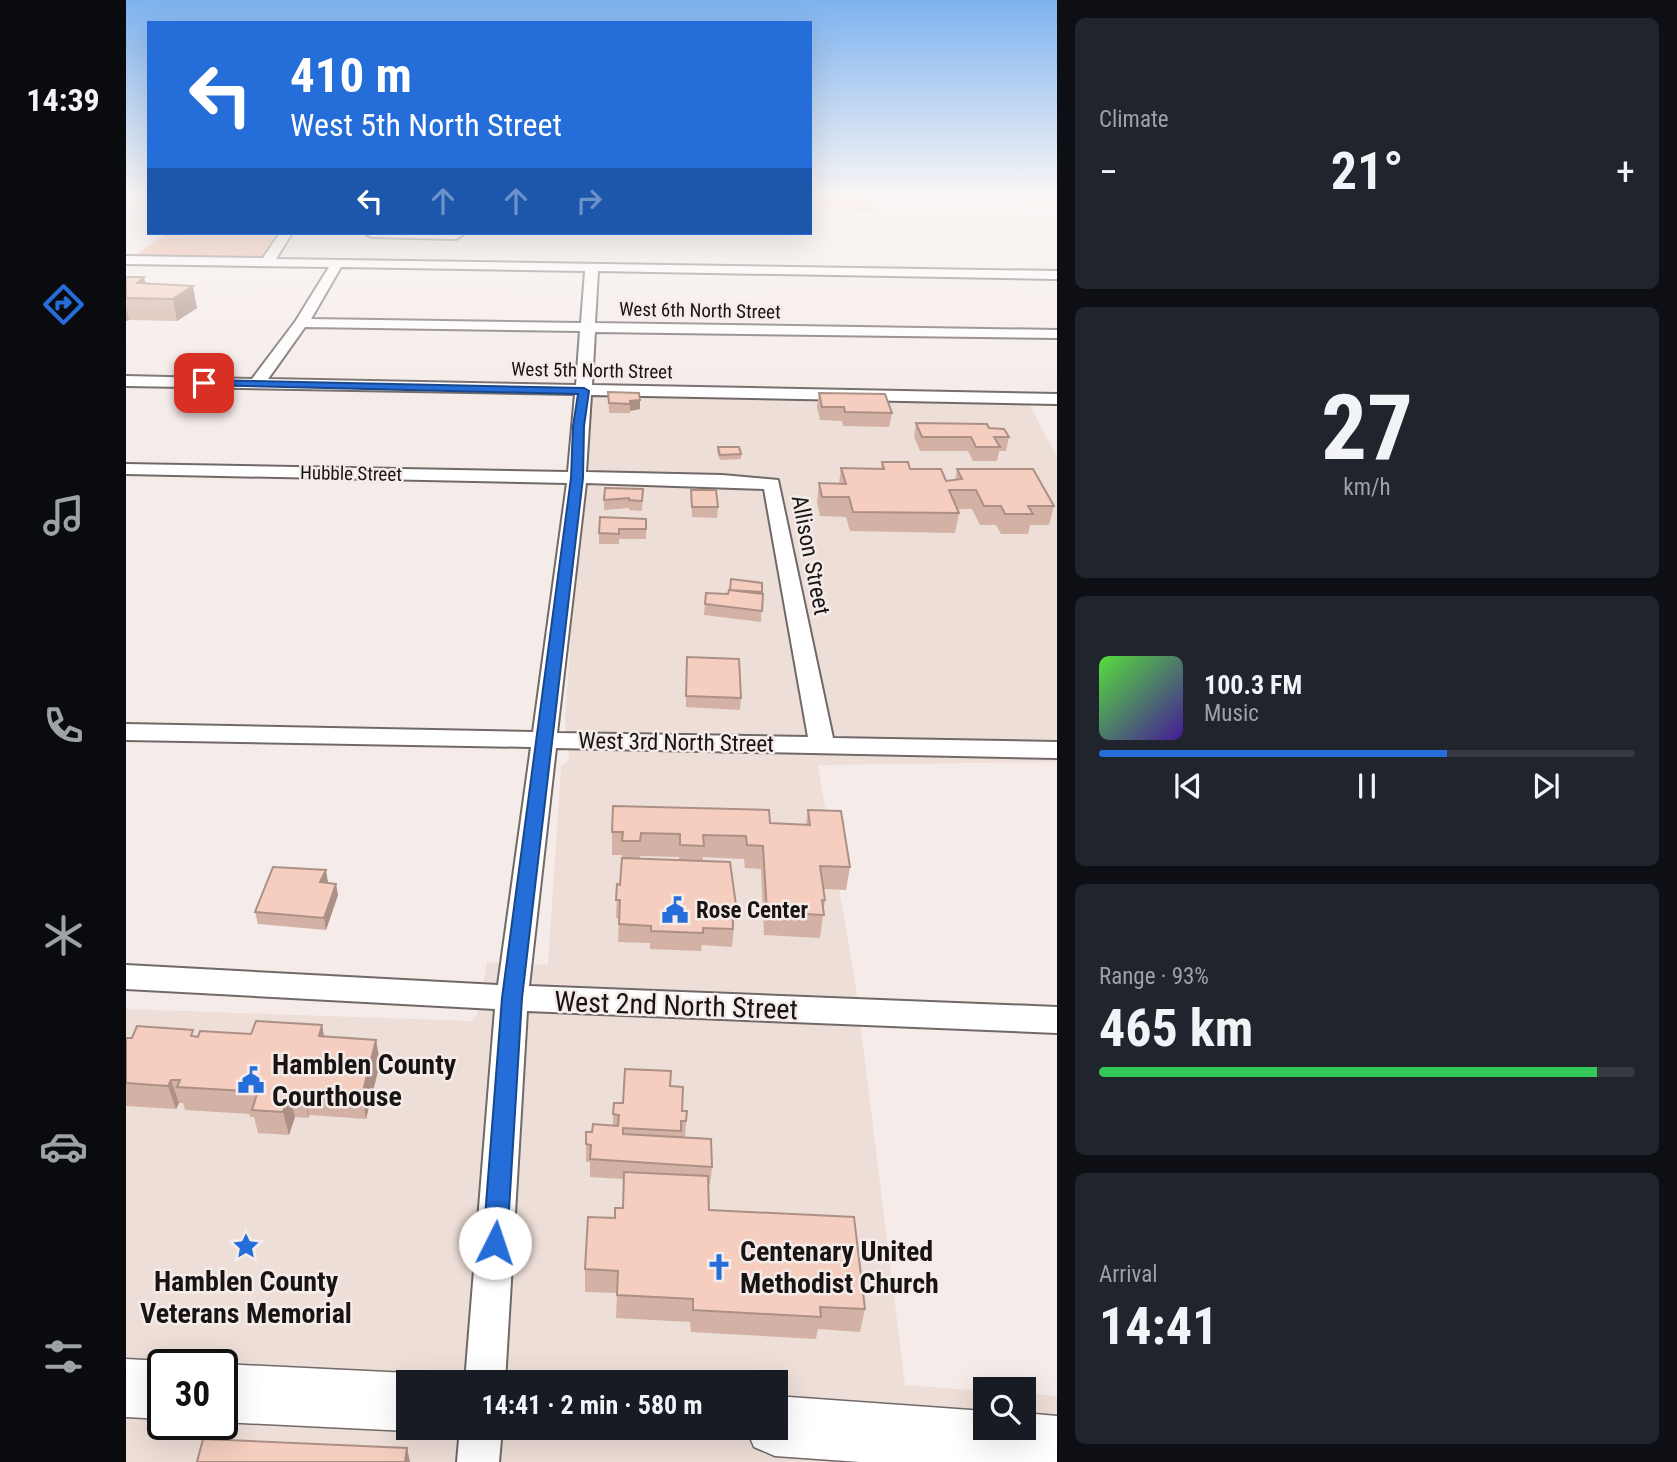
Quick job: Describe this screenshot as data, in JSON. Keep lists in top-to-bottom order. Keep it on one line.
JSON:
{"streets":{"street":["West 6th North Street","West 5th North Street","Hubble Street","Allison Street","West 3rd North Street","West 2nd North Street"]},"crossings":[["Hubble Street","Allison Street"],["Allison Street","West 3rd North Street"]],"places":{"public building":["Rose Center","Hamblen County Courthouse"],"place":["Hamblen County Veterans Memorial"],"church":["Centenary United Methodist Church"]},"page":{"tabs":"14:39","tile":["Climate",["27","km/h"],["Range · 93%","465 km"],["Arrival","14:41"]],"turn":["410 m","West 5th North Street"],"heat":["−","21°","+"],"song":["100.3 FM","Music"],"limit":"30","trip":"14:41 · 2 min · 580 m"}}
